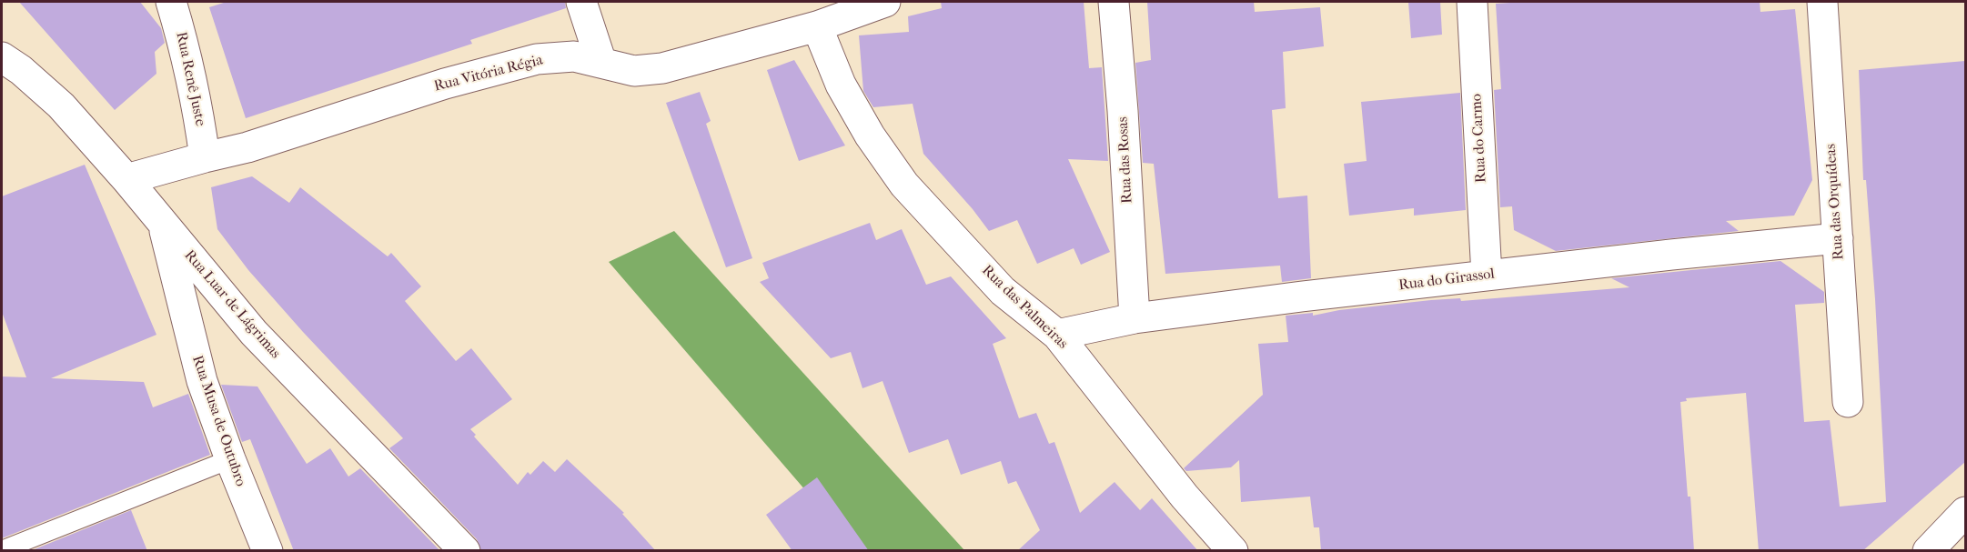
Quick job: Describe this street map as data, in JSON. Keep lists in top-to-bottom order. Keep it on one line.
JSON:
{"streets":{"street":["Rua Vitória Régia","Rua Renê Juste","Rua do Carmo","Rua das Rosas","Rua das Orquídeas","Rua do Girassol","Rua Luar de Lágrimas","Rua das Palmeiras","Rua Musa de Outubro"]},"crossings":[["Rua Vitória Régia","Rua Renê Juste"],["Rua Vitória Régia","Rua Luar de Lágrimas"],["Rua Vitória Régia","Rua das Palmeiras"],["Rua do Carmo","Rua do Girassol"],["Rua das Rosas","Rua do Girassol"],["Rua das Orquídeas","Rua do Girassol"],["Rua do Girassol","Rua das Palmeiras"],["Rua Luar de Lágrimas","Rua Musa de Outubro"]]}
